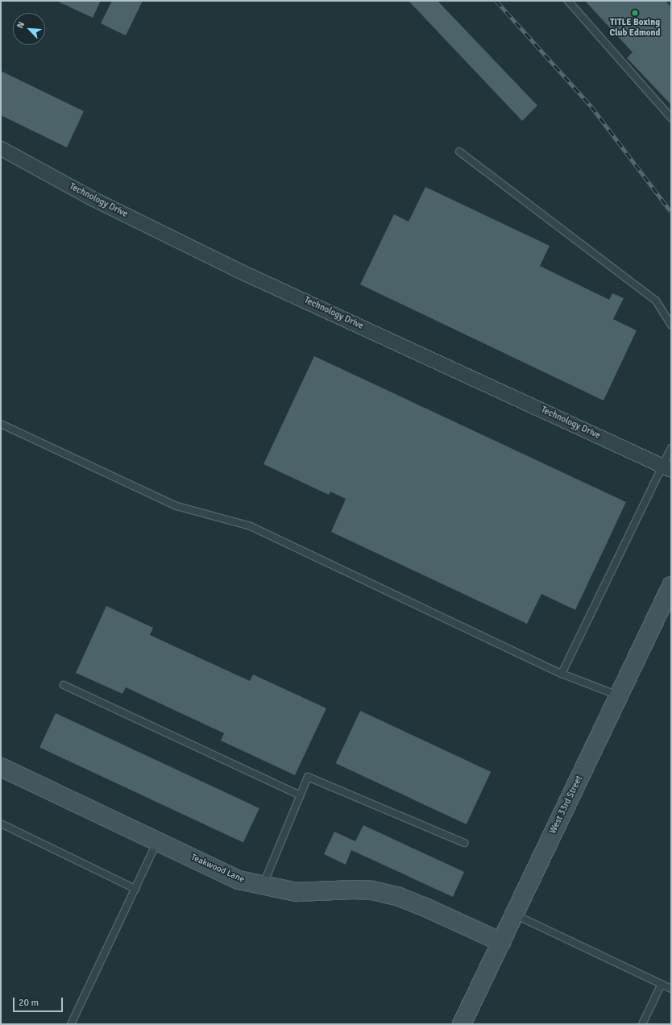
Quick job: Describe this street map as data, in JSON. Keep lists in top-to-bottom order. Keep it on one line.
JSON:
{"streets":{"street":["Technology Drive","West 33rd Street","Teakwood Lane"]},"crossings":[["West 33rd Street","Teakwood Lane"]],"places":["TITLE Boxing Club Edmond"],"scale_bar":"20 m","north":"top left"}
